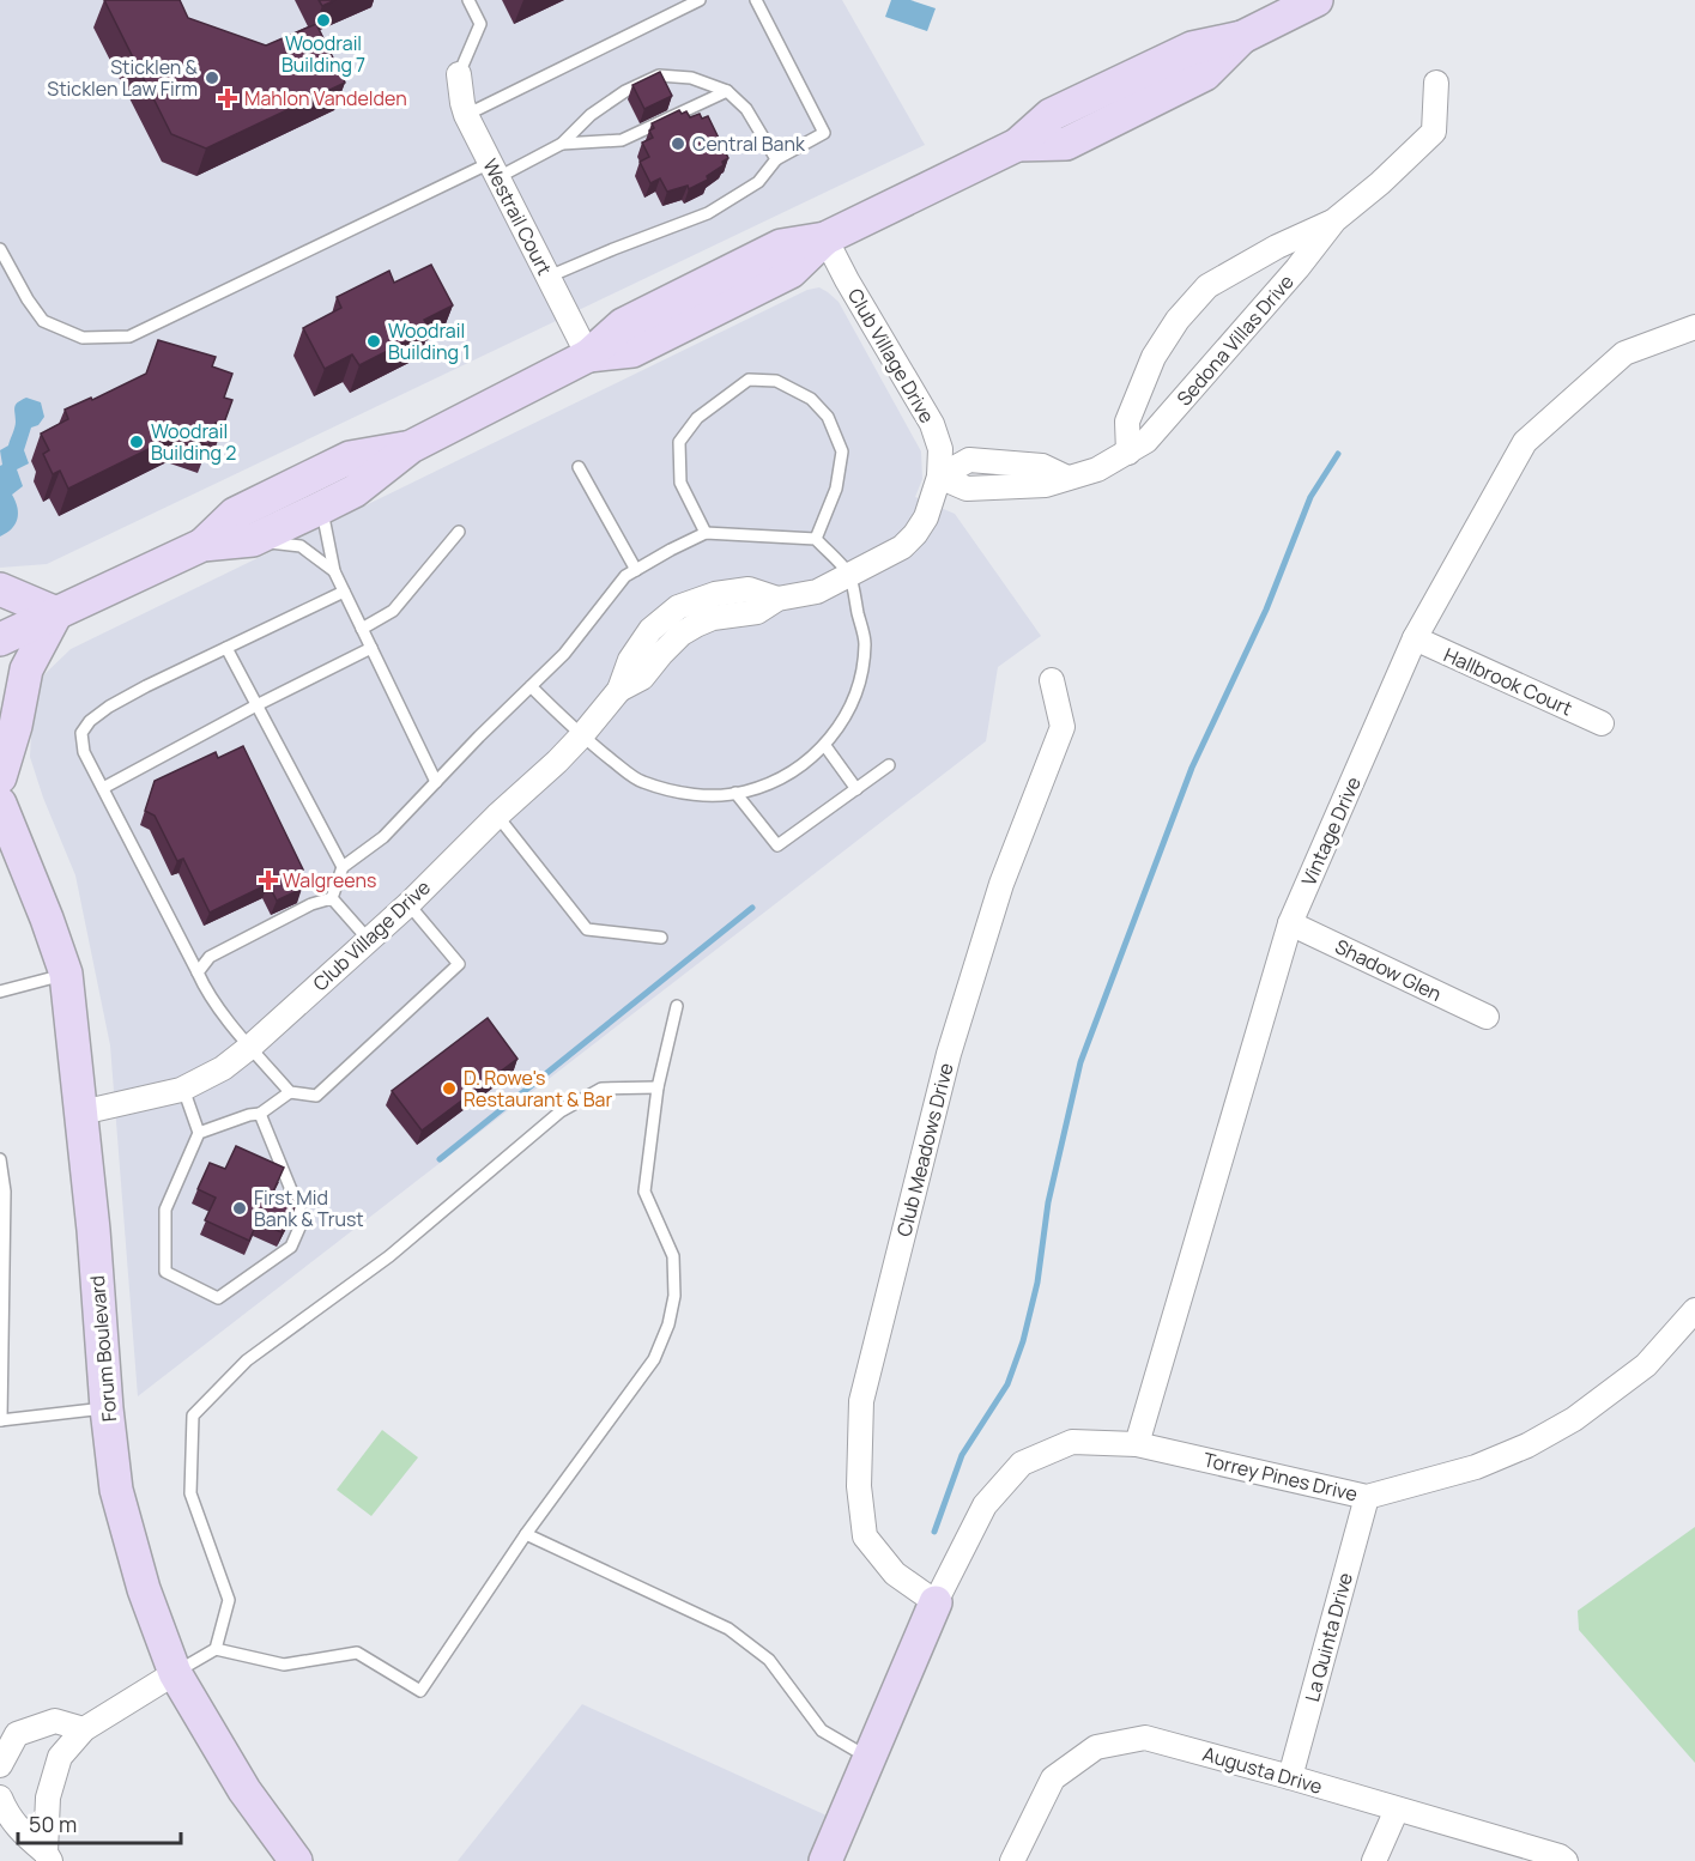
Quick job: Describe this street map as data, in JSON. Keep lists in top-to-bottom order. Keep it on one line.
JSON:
{"streets":{"main road":["Forum Boulevard"],"street":["Westrail Court","Sedona Villas Drive","Club Village Drive","Hallbrook Court","Vintage Drive","Shadow Glen","Club Meadows Drive","Torrey Pines Drive","La Quinta Drive","Augusta Drive"]},"crossings":[["Sedona Villas Drive","Club Village Drive"],["Club Village Drive","Forum Boulevard"],["Hallbrook Court","Vintage Drive"],["Vintage Drive","Shadow Glen"],["Vintage Drive","Torrey Pines Drive"],["Club Meadows Drive","Torrey Pines Drive"],["Torrey Pines Drive","La Quinta Drive"],["La Quinta Drive","Augusta Drive"]],"places":{"other":["Woodrail Building 7","Sticklen & Sticklen Law Firm","Central Bank","Woodrail Building 1","Woodrail Building 2","D. Rowe's Restaurant & Bar","First Mid Bank & Trust"],"health":["Mahlon Vandelden","Walgreens"]},"scale_bar":"50 m"}
